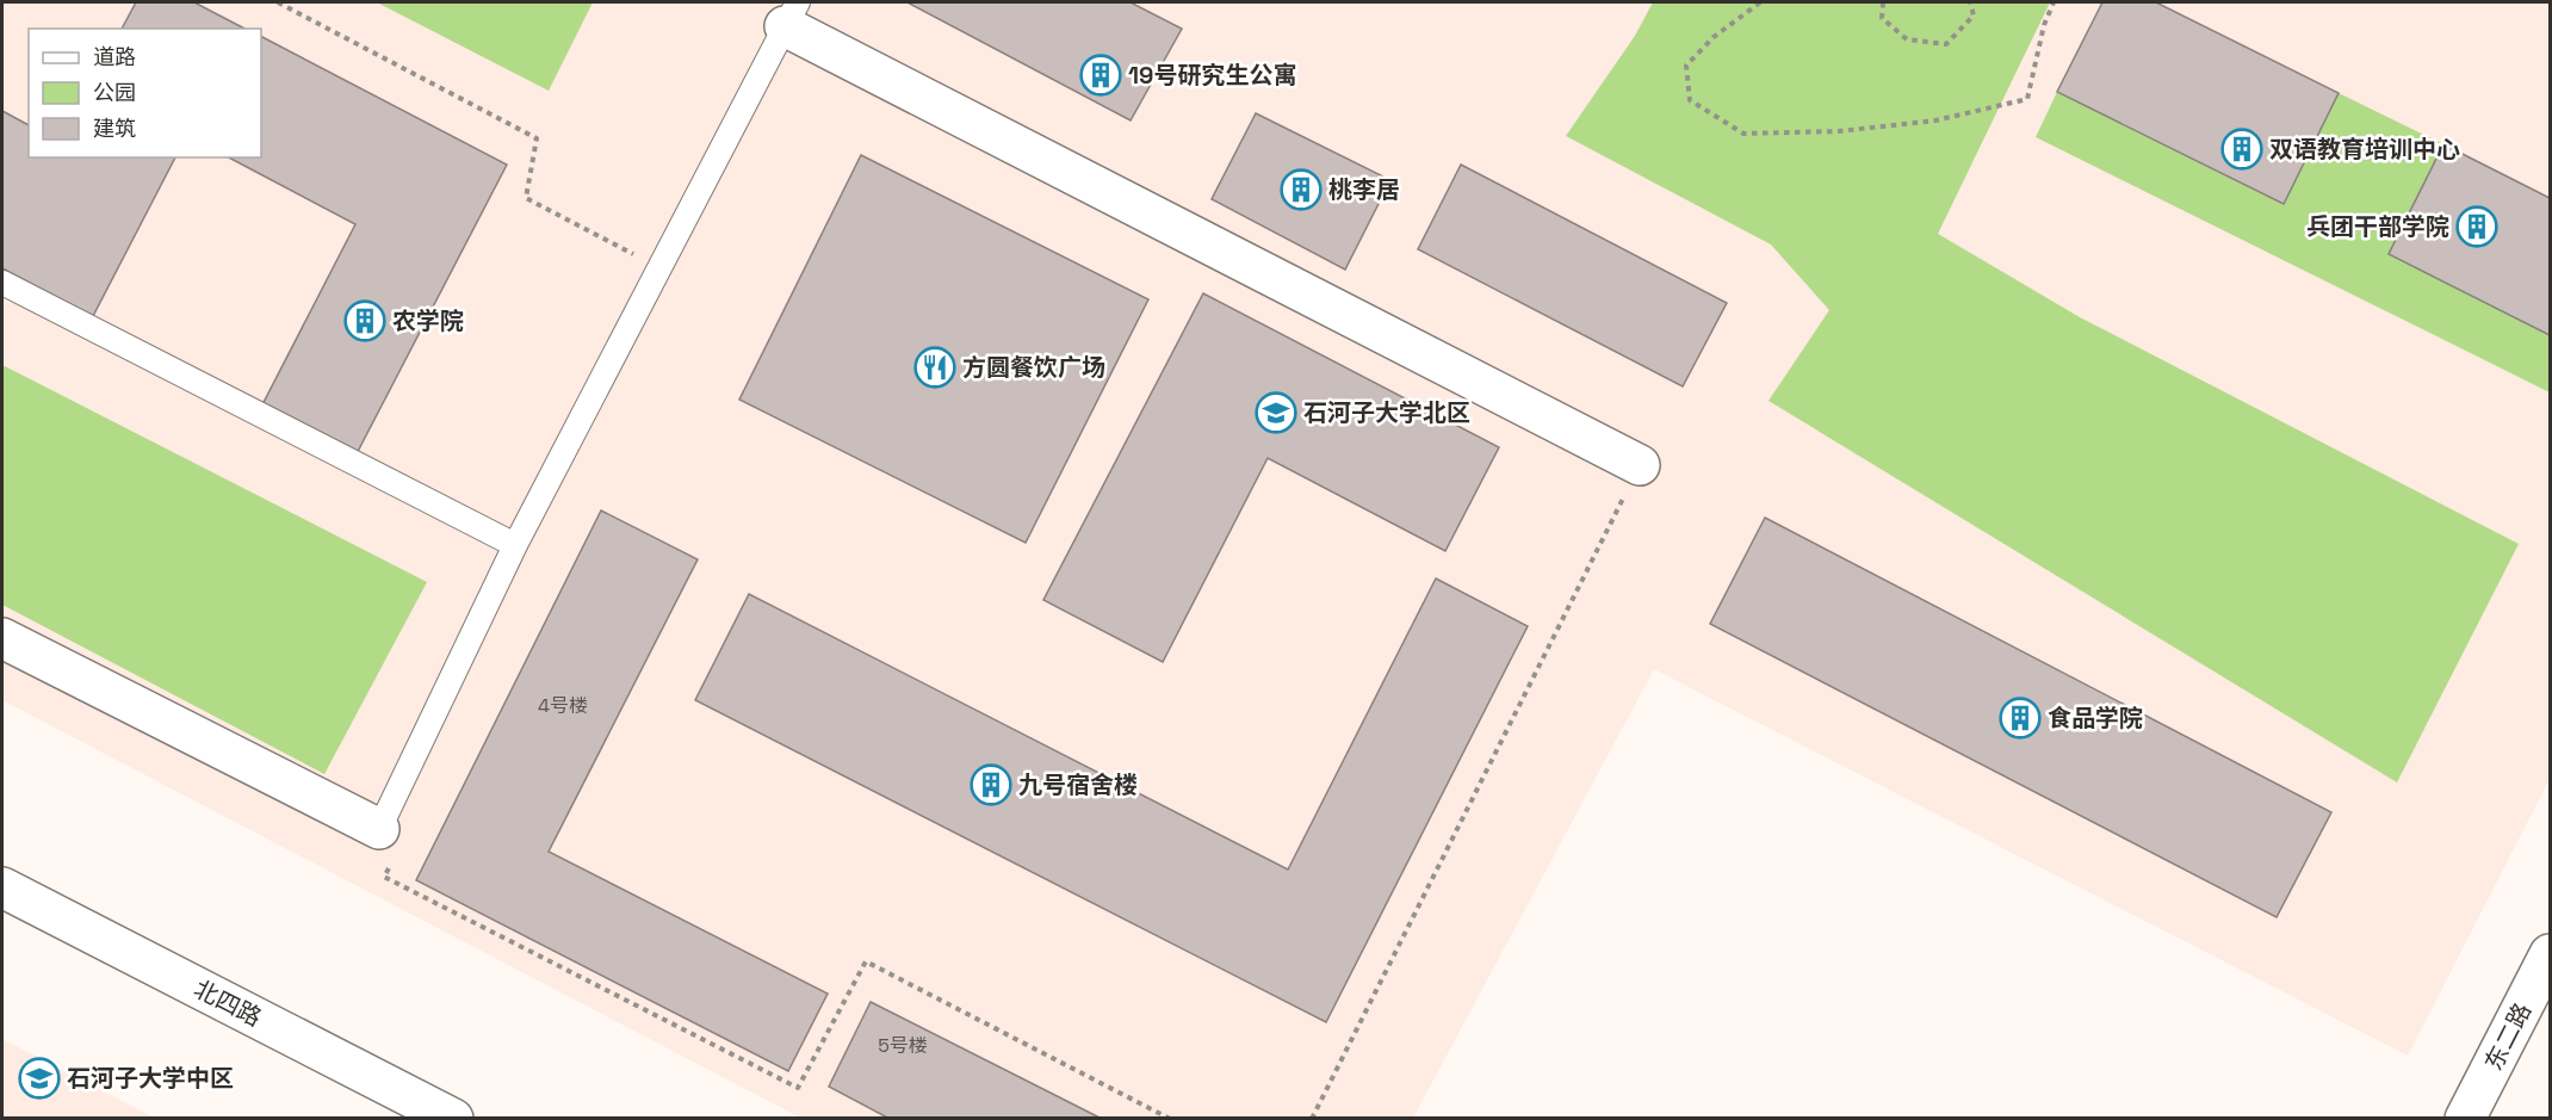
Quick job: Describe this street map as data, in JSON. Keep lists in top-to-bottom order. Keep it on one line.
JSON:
{"streets":{"street":["北四路","东二路"]},"places":{"building":["19号研究生公寓","双语教育培训中心","桃李居","兵团干部学院","农学院","食品学院","九号宿舍楼"],"restaurant":["方圆餐饮广场"],"school or university":["石河子大学北区","石河子大学中区"]},"house_numbers":["4号楼","5号楼"],"legend":["道路","公园","建筑"]}
